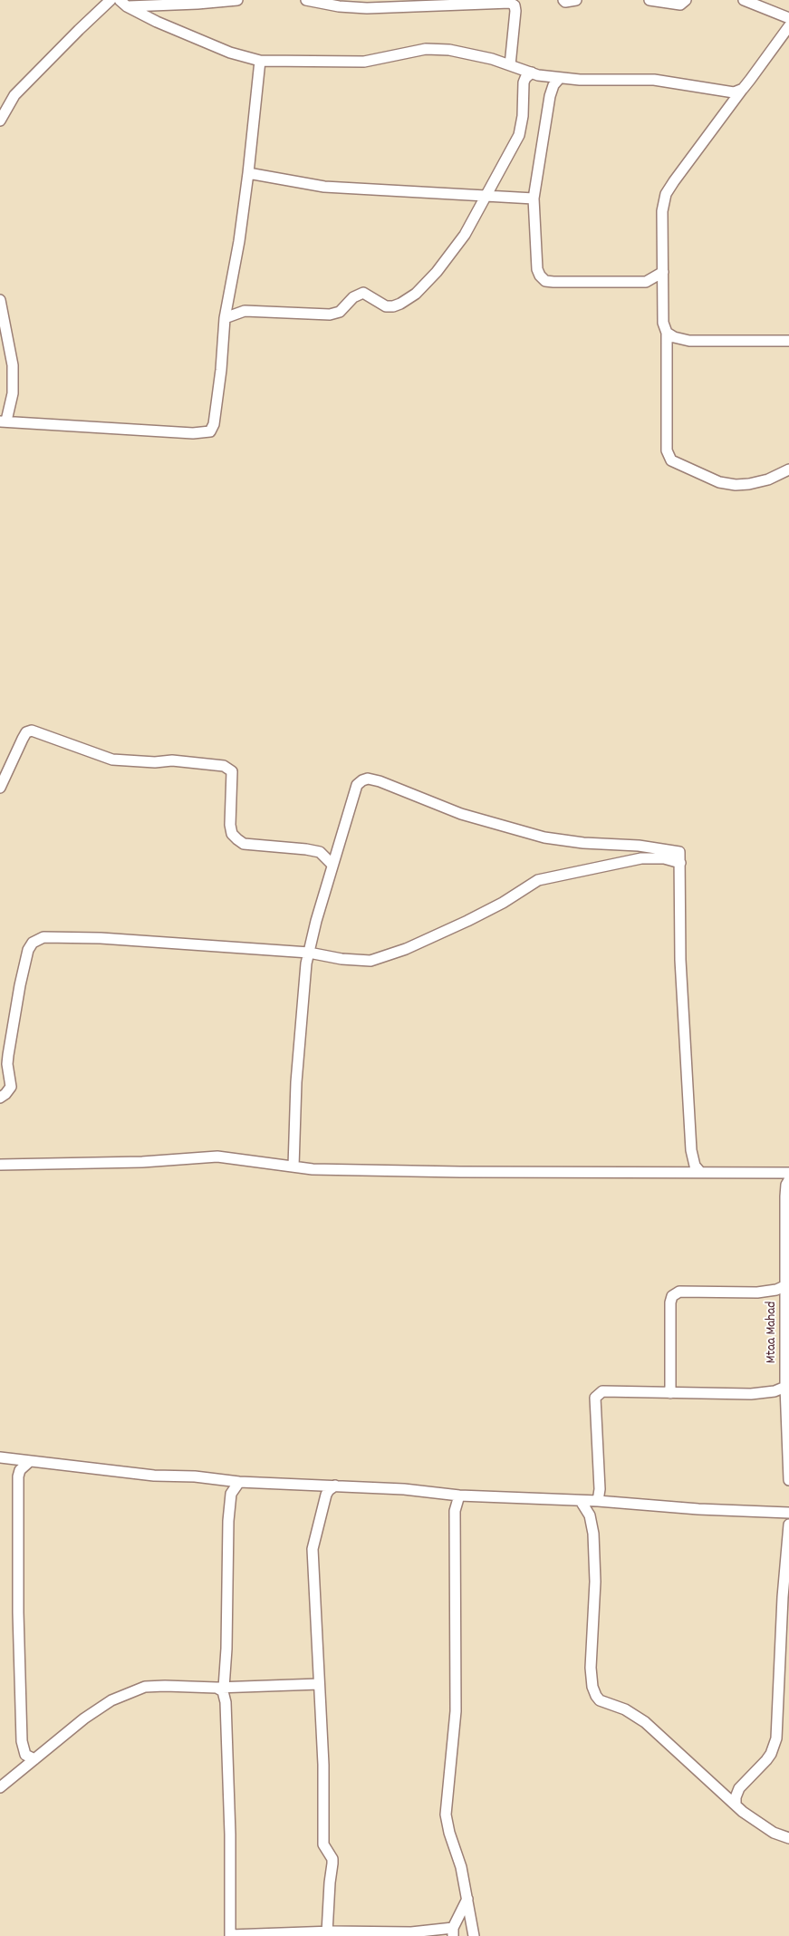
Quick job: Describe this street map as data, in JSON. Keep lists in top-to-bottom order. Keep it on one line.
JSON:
{"streets":{"street":["Mtaa Mahad"]}}
